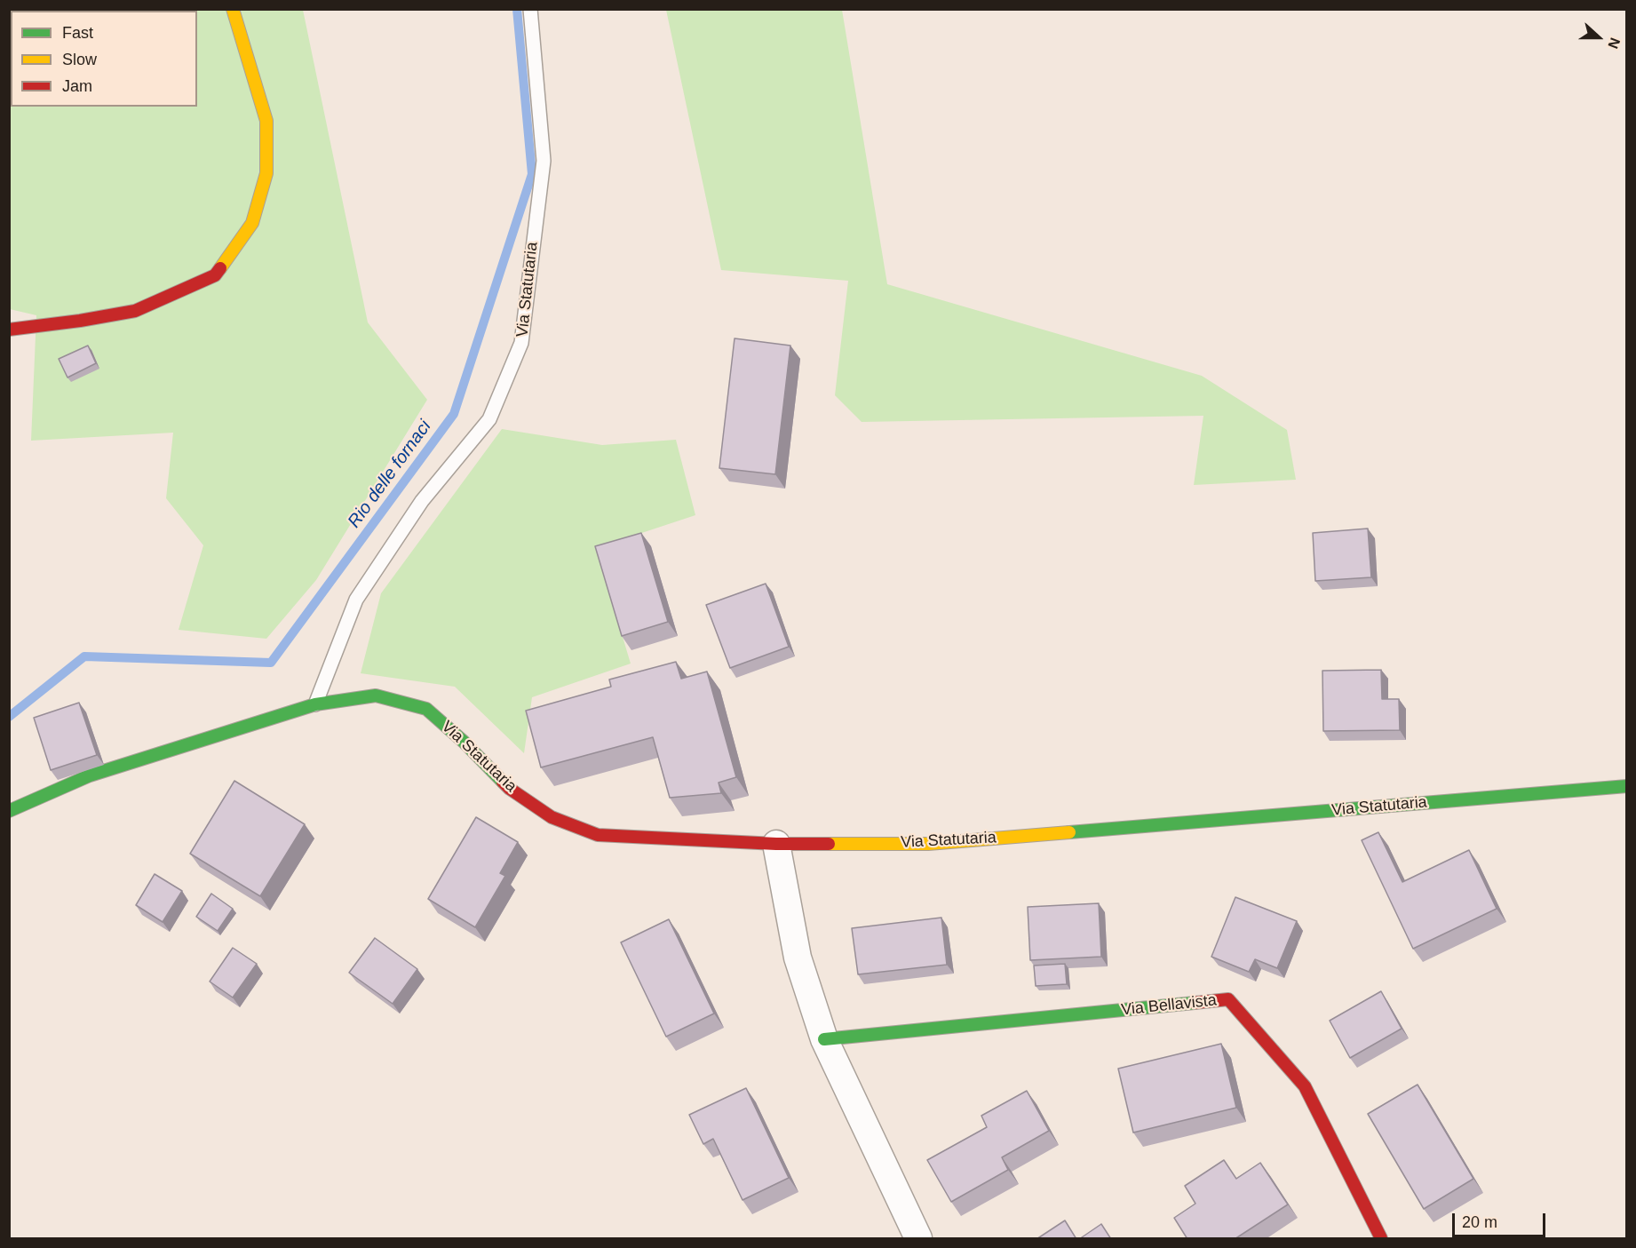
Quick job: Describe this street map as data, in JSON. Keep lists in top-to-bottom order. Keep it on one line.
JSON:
{"streets":{"street":["Via Statutaria","Via Bellavista"]},"water":["Rio delle fornaci"],"legend":["Fast","Slow","Jam"],"scale_bar":"20 m","north":"right"}
